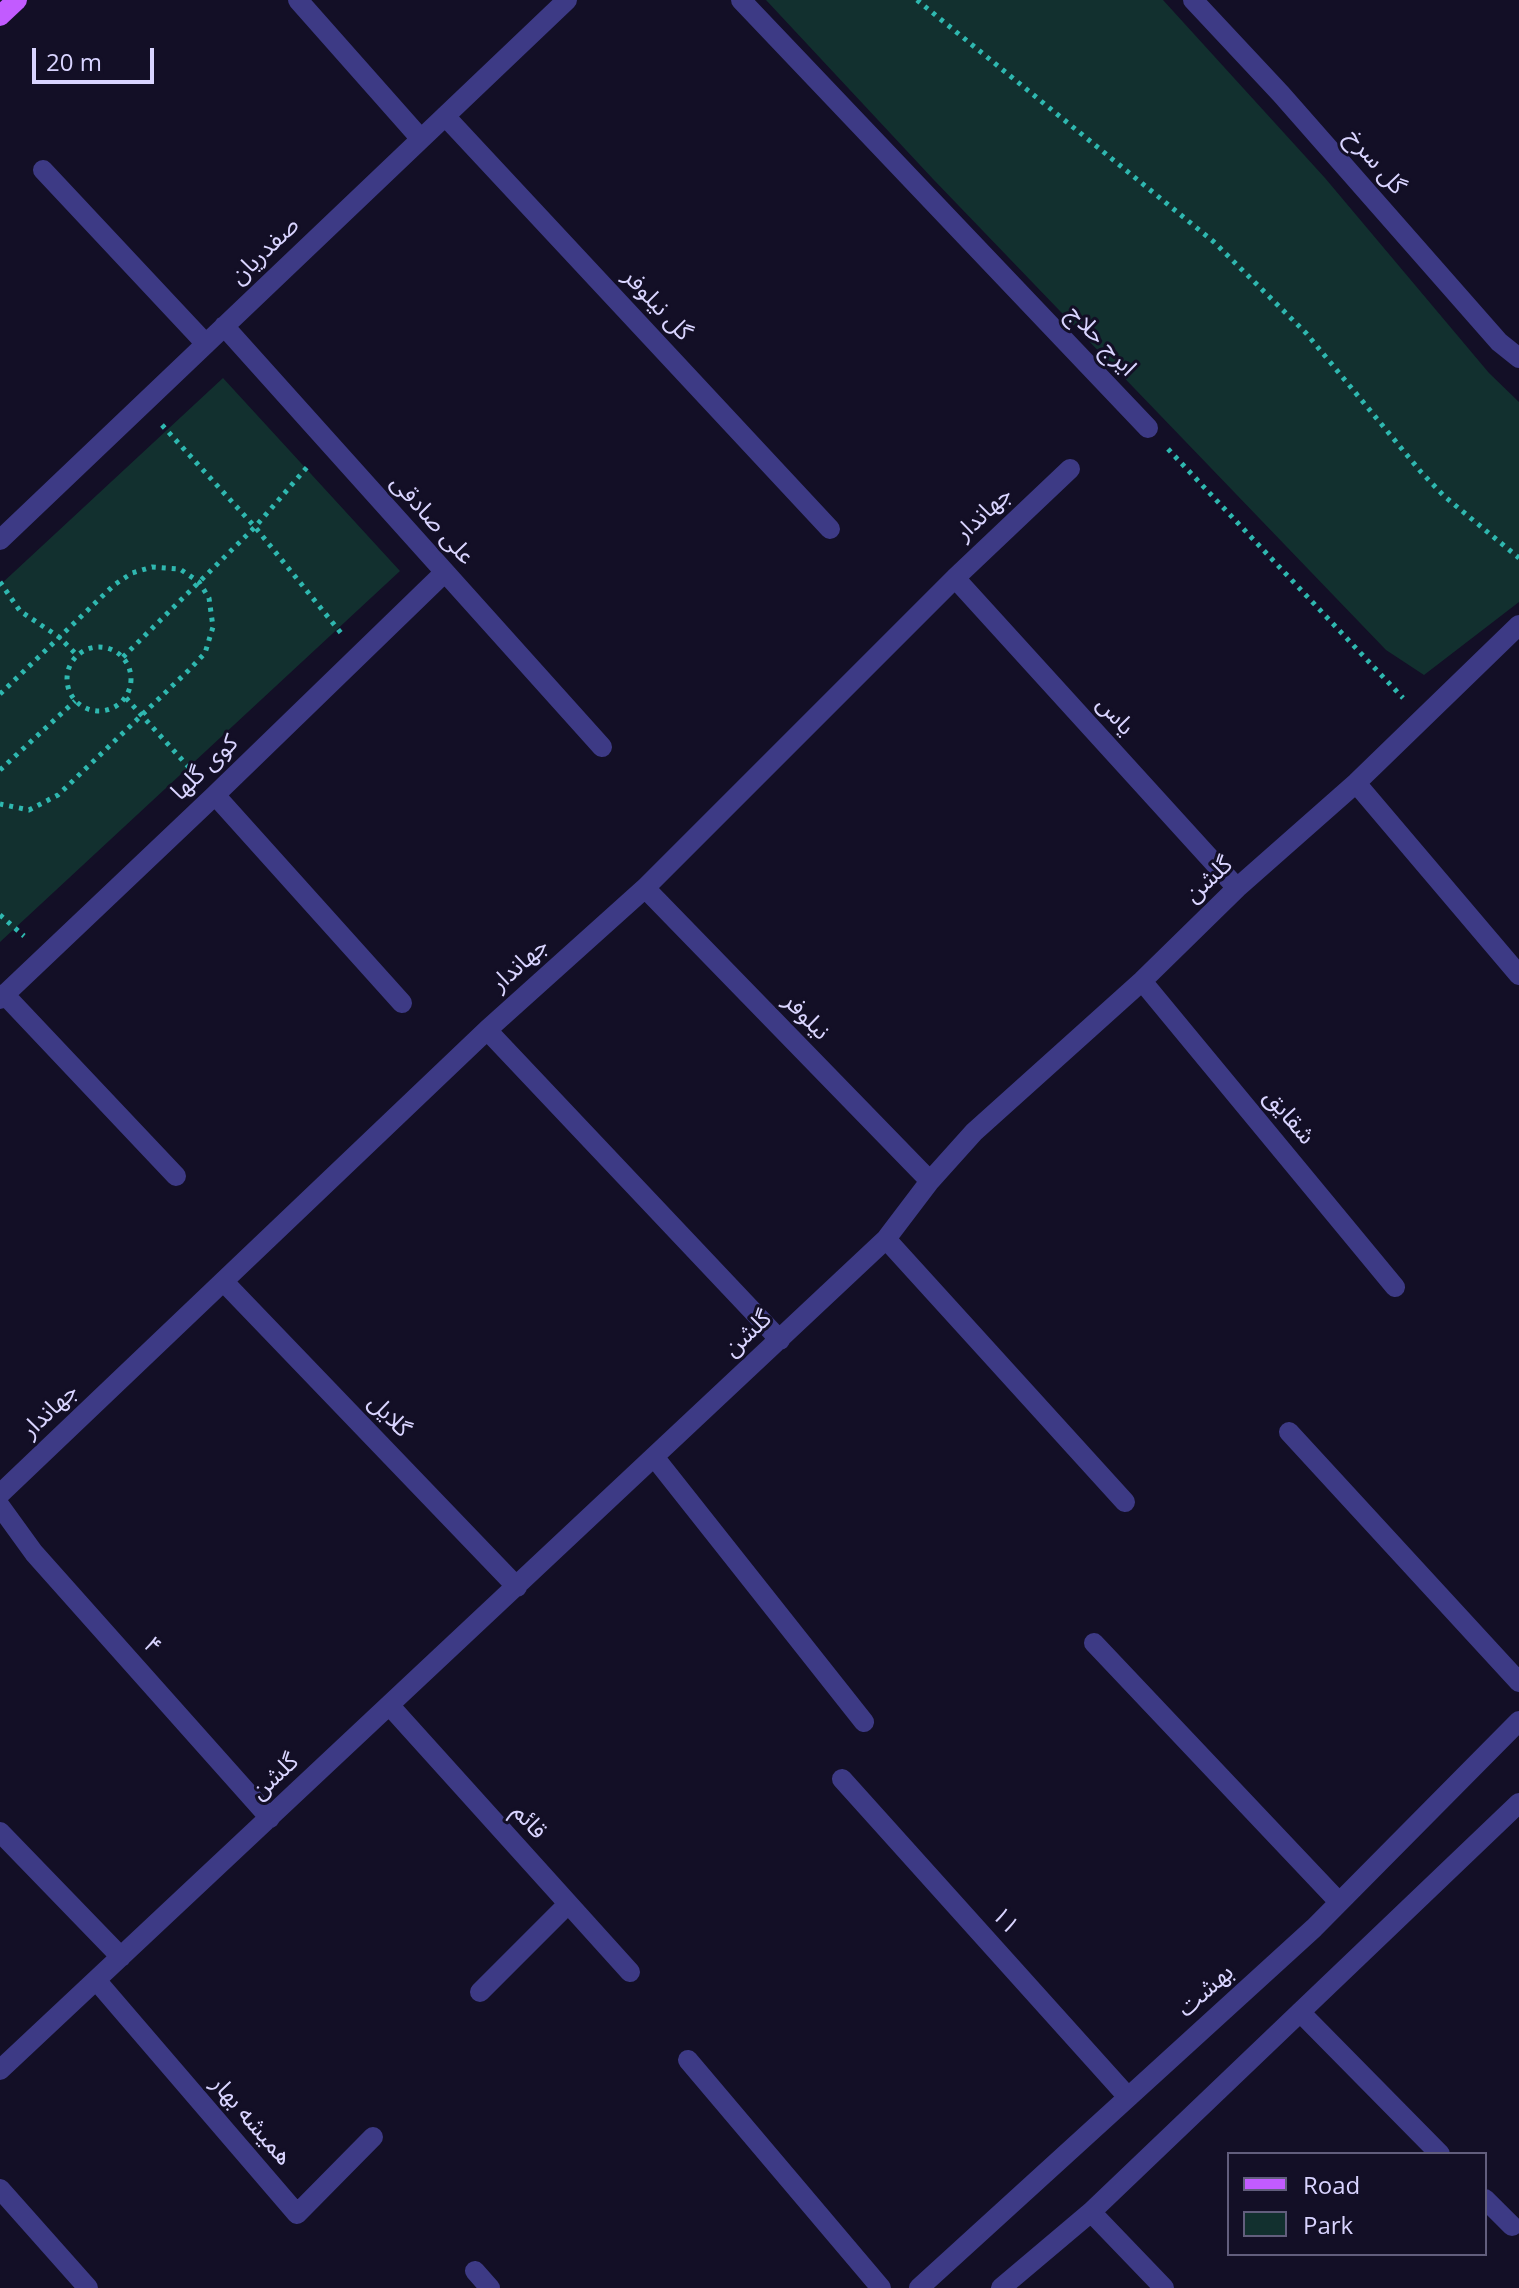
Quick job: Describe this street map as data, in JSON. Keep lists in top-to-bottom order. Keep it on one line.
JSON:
{"streets":{"street":["گل سرخ","صفدریان","گل نیلوفر","ایرج حلاج","جهاندار","علی صادقی","یاس","کوی گلها","گلشن","نیلوفر","شقایق","گلایل","۴","قائم","۱۱","بهشت","همیشه بهار"]},"crossings":[["صفدریان","گل نیلوفر"],["صفدریان","علی صادقی"],["جهاندار","یاس"],["جهاندار","نیلوفر"],["جهاندار","گلایل"],["علی صادقی","کوی گلها"],["یاس","گلشن"],["گلشن","نیلوفر"],["گلشن","شقایق"],["گلشن","گلایل"],["گلشن","۴"],["گلشن","قائم"],["گلشن","همیشه بهار"],["۱۱","بهشت"]],"legend":["Road","Park"],"scale_bar":"20 m"}
